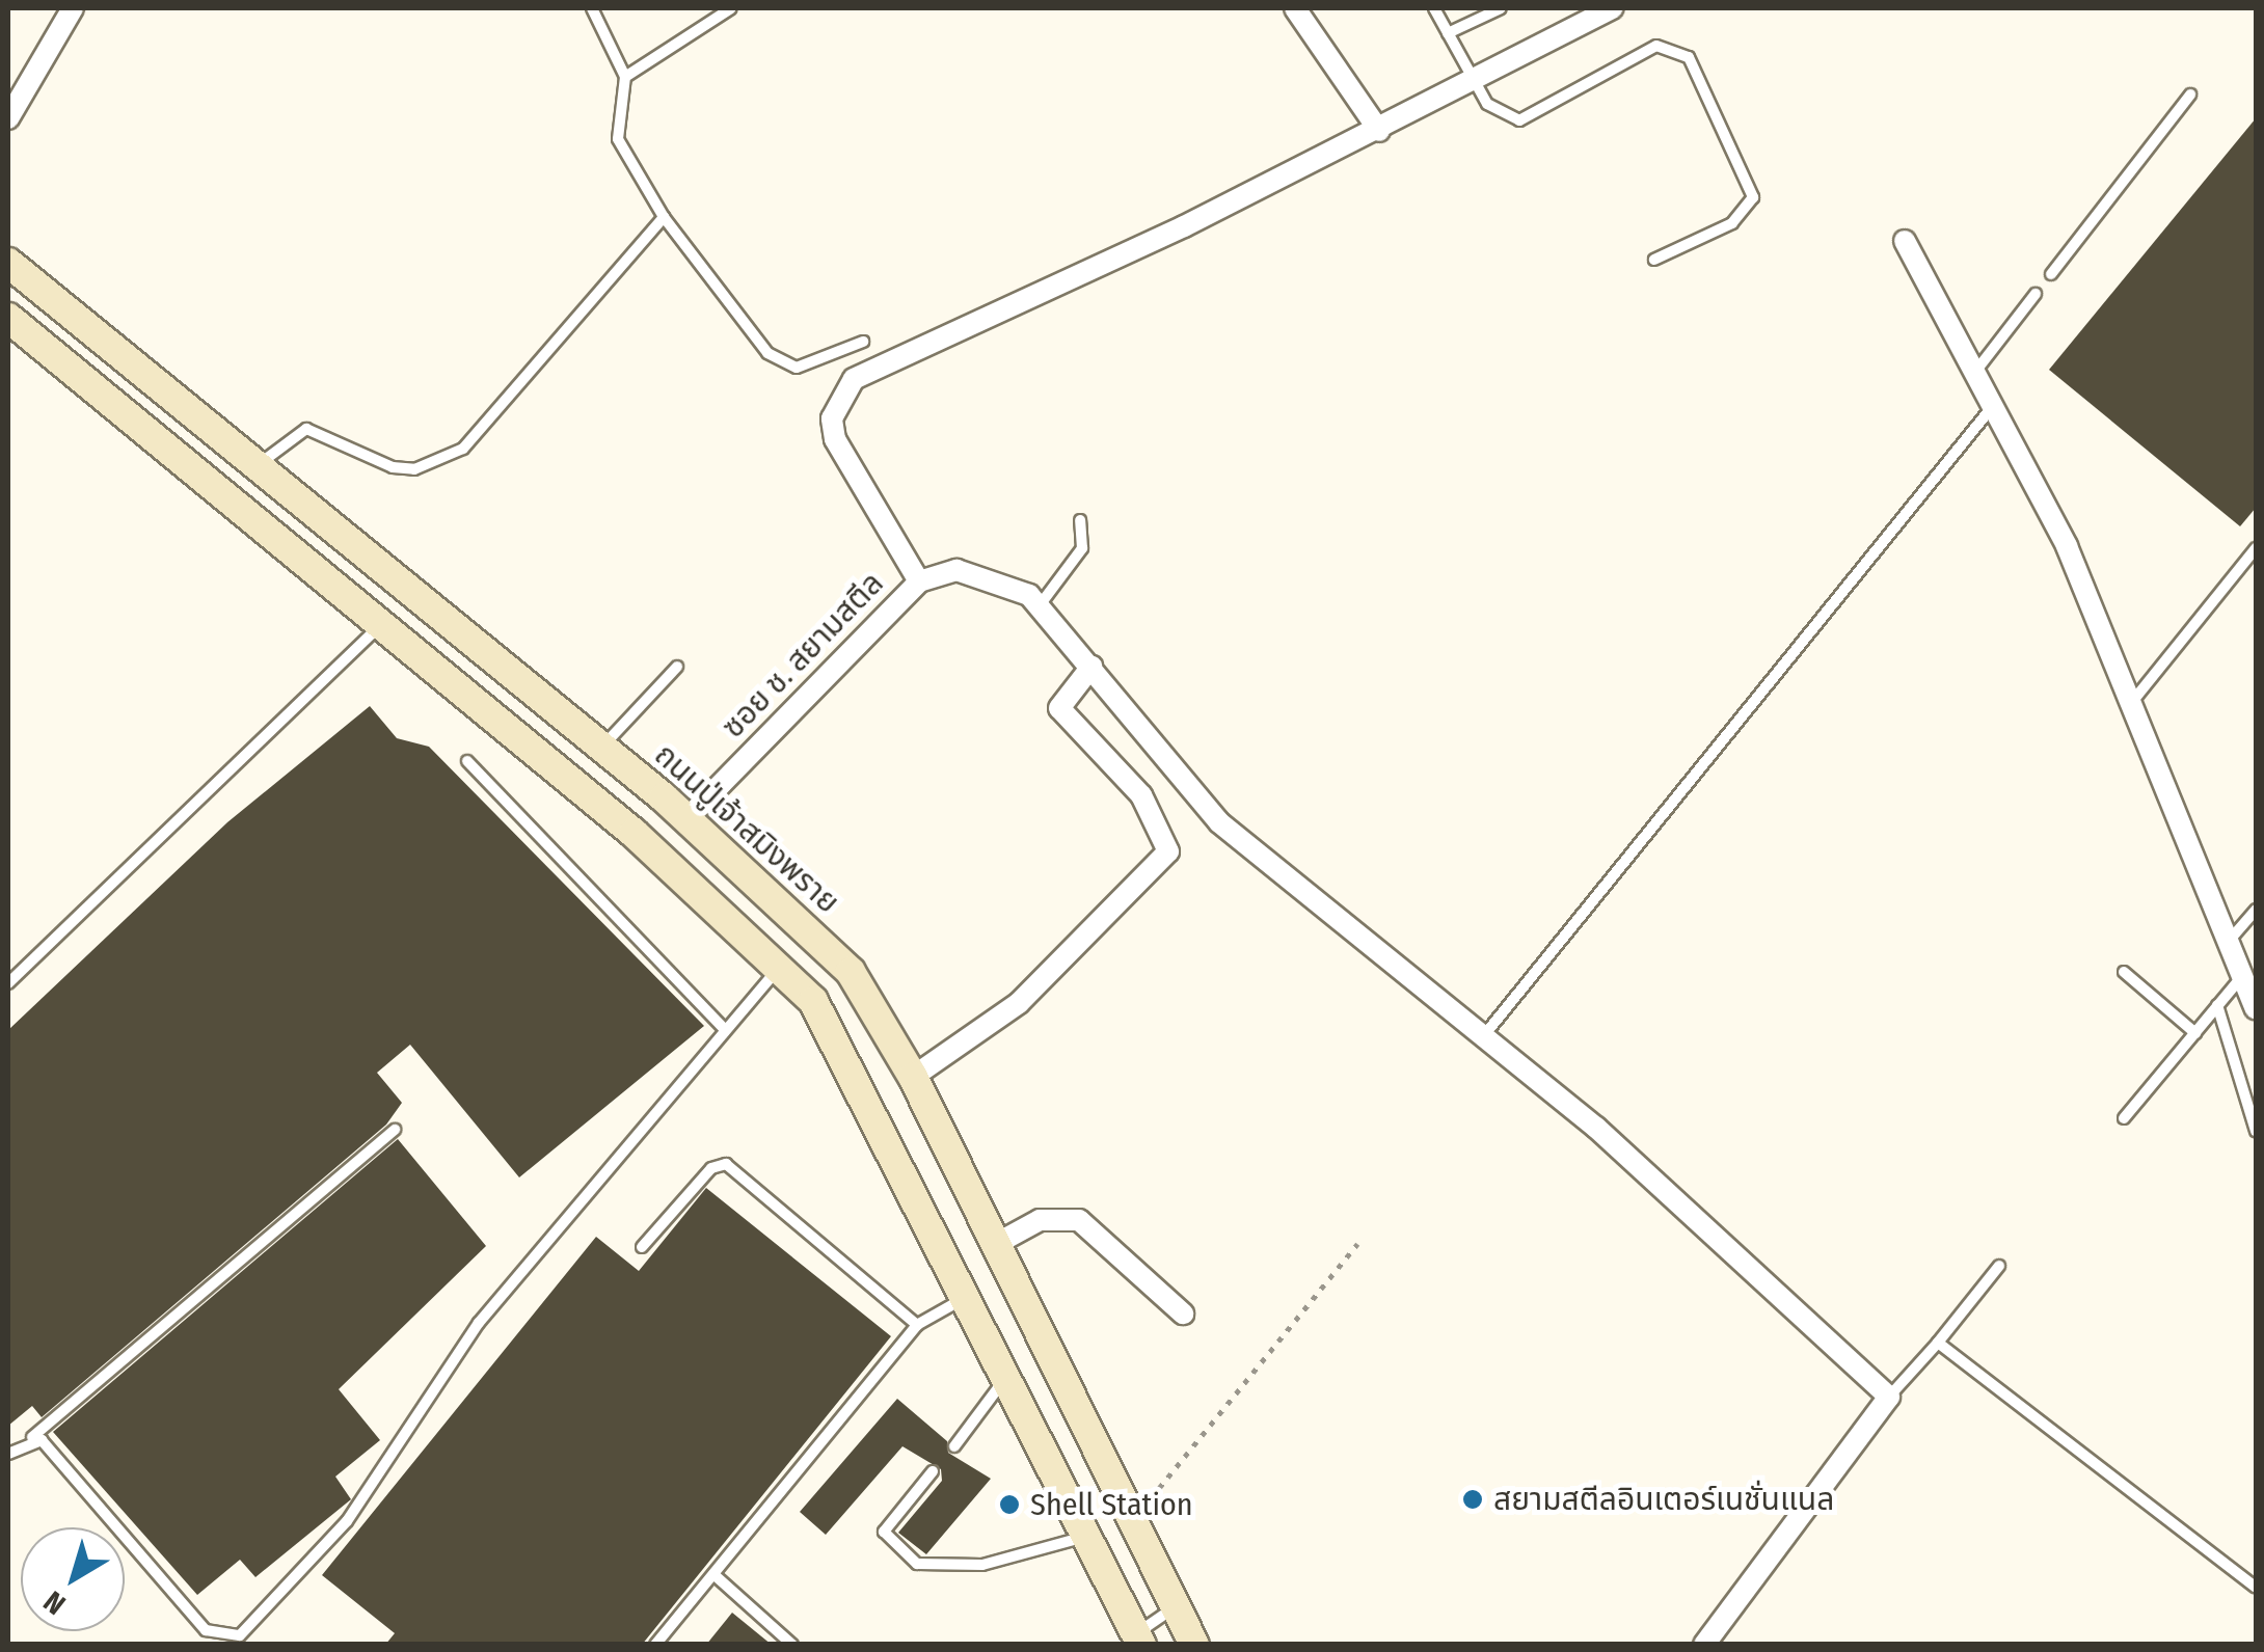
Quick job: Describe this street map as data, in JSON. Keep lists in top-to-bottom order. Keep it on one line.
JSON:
{"streets":{"main road":["ถนนปู่เจ้าสมิงพราย"],"street":["ซอย ช. สยามสตีล"]},"crossings":[["ซอย ช. สยามสตีล","ถนนปู่เจ้าสมิงพราย"]],"places":["สยามสตีลอินเตอร์เนชั่นแนล","Shell Station"],"north":"bottom left"}
